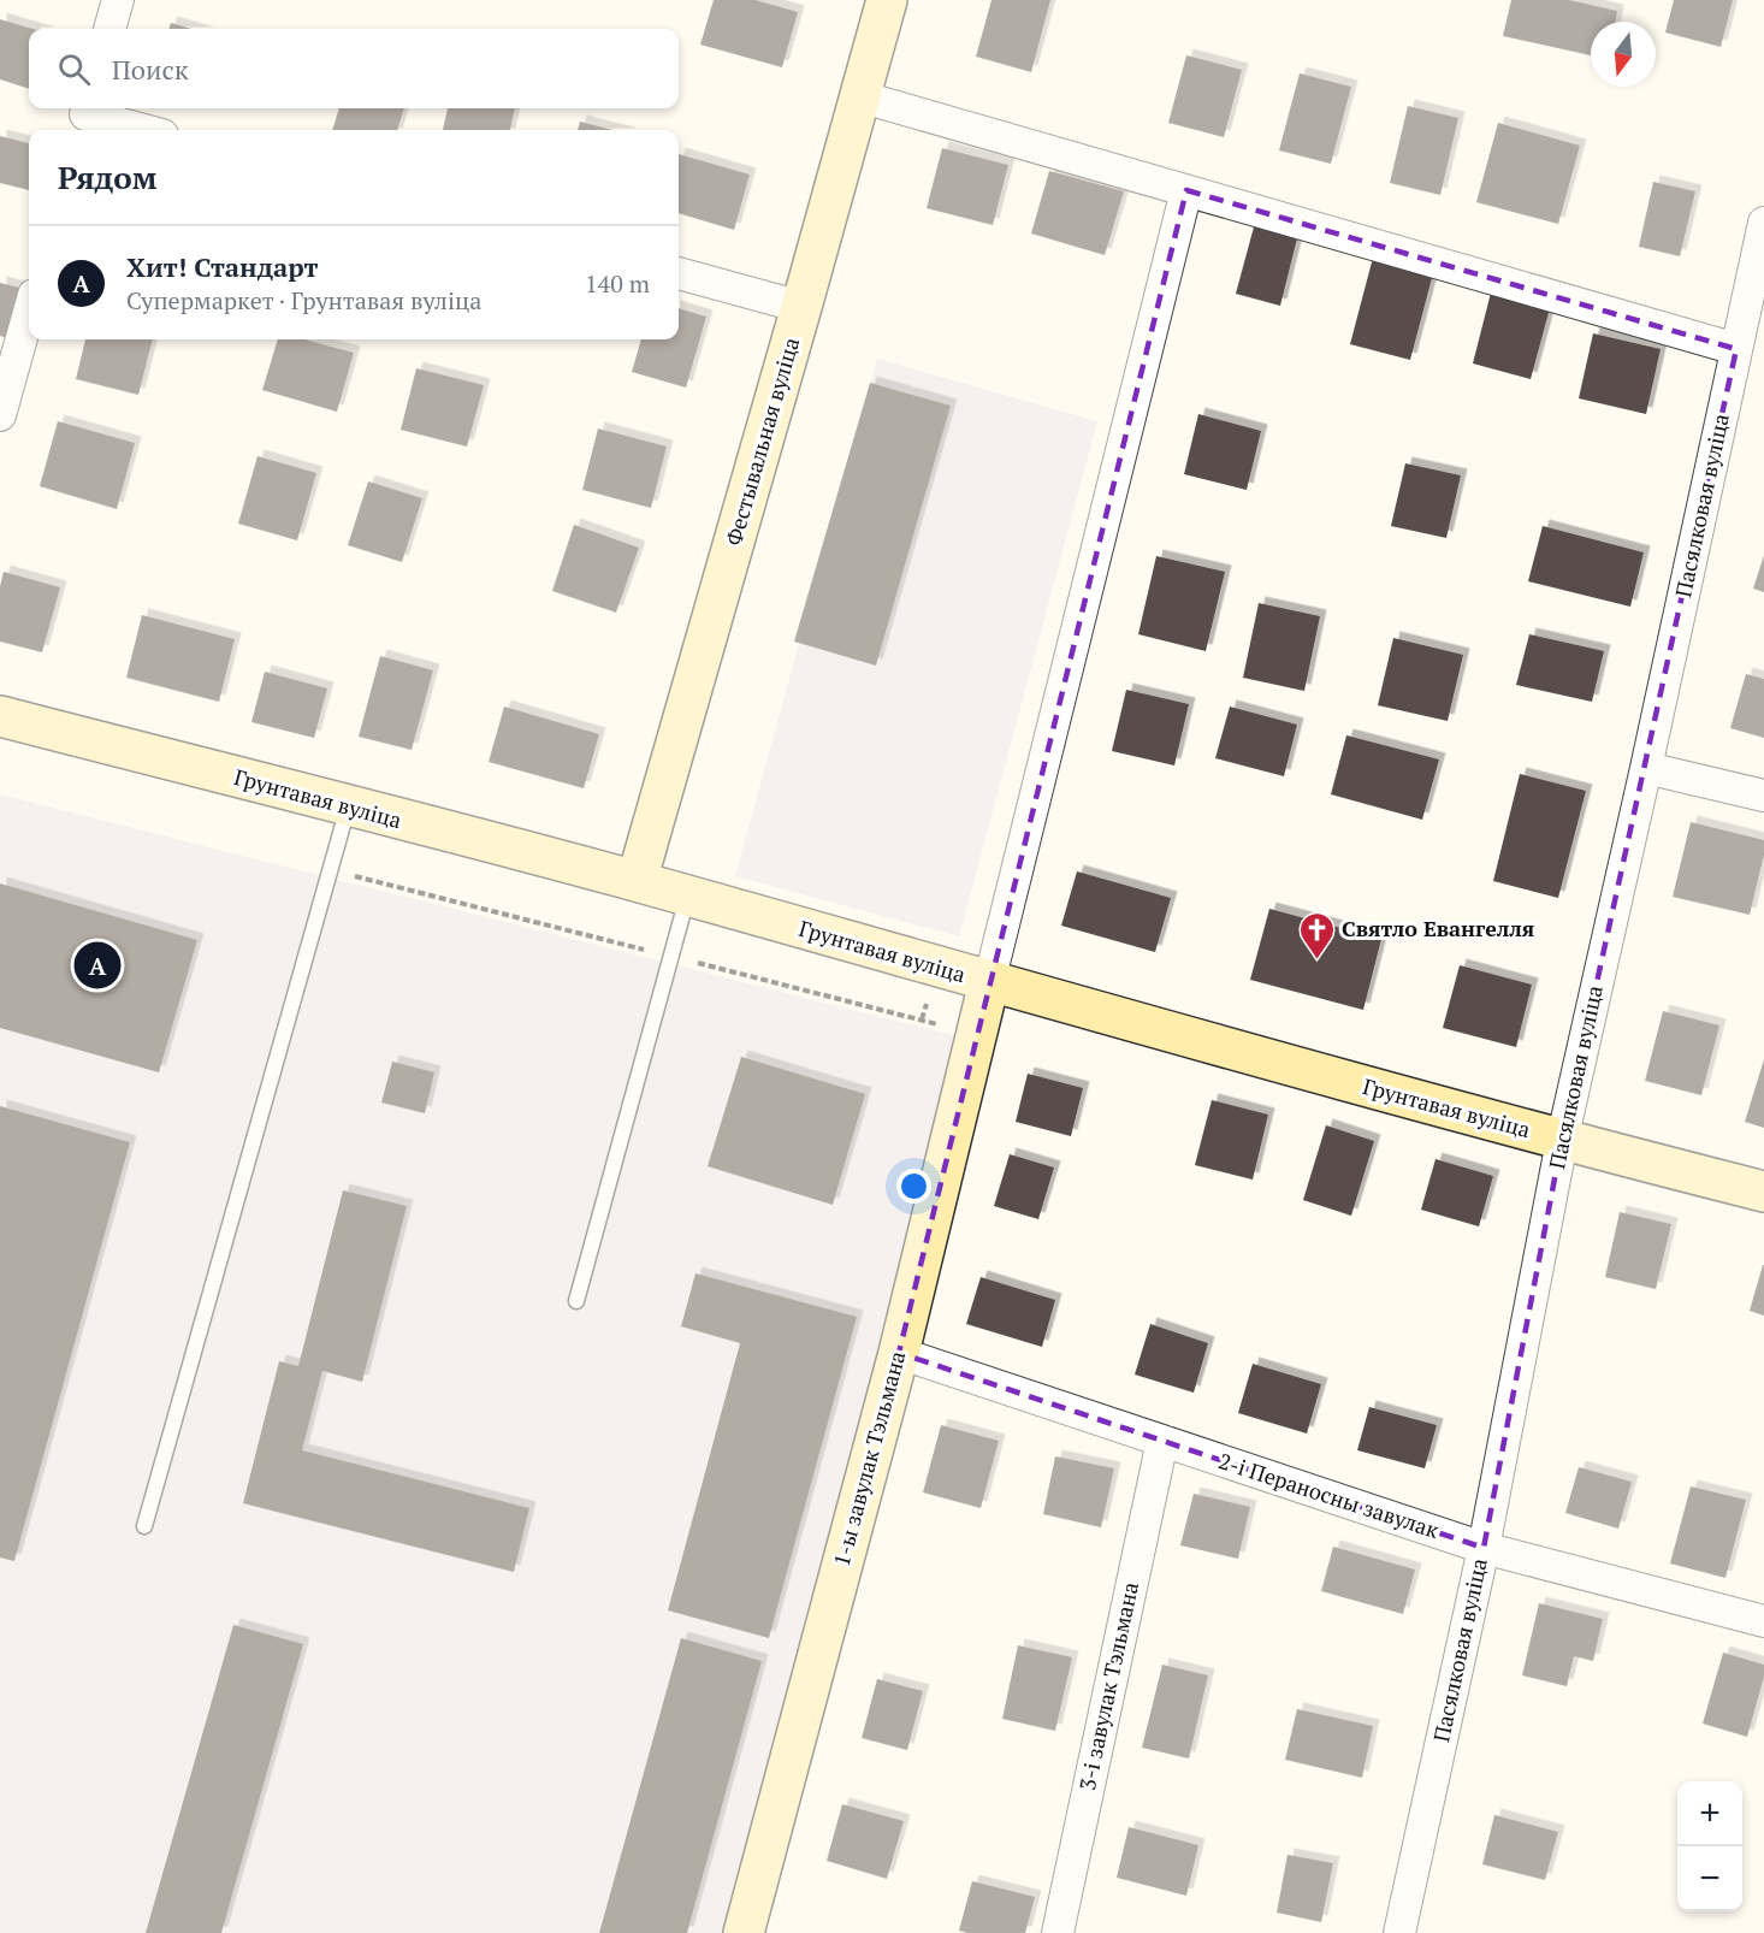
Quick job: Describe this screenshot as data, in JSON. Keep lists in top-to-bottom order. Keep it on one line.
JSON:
{"streets":{"main road":["Фестывальная вуліца","Грунтавая вуліца","1-ы завулак Тэльмана"],"street":["Пасялковая вуліца","2-і Пераносны завулак","3-і завулак Тэльмана"]},"crossings":[["Фестывальная вуліца","Грунтавая вуліца"],["Пасялковая вуліца","Грунтавая вуліца"],["Пасялковая вуліца","2-і Пераносны завулак"],["Грунтавая вуліца","1-ы завулак Тэльмана"],["1-ы завулак Тэльмана","2-і Пераносны завулак"],["2-і Пераносны завулак","3-і завулак Тэльмана"]],"places":{"church":["Святло Евангелля"]},"north":"bottom","page":{"search":"Поиск","heading":"Рядом","list":[{"mark":"A","name":"Хит! Стандарт","note":"Супермаркет · Грунтавая вуліца","value":"140 m"}],"pins":"A","map_buttons":["+","−"]}}
